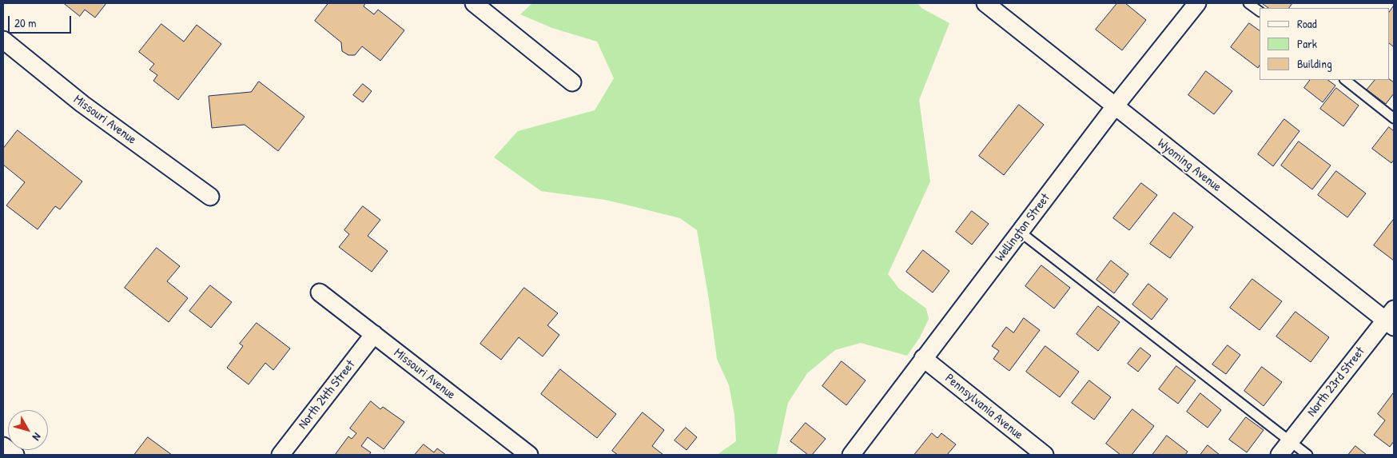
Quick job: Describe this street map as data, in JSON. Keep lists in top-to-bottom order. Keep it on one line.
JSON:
{"streets":{"street":["Missouri Avenue","Wyoming Avenue","Wellington Street","North 23rd Street","North 24th Street","Pennsylvania Avenue"]},"crossings":[["Missouri Avenue","North 24th Street"],["Wyoming Avenue","Wellington Street"],["Wyoming Avenue","North 23rd Street"],["Wellington Street","Pennsylvania Avenue"]],"legend":["Road","Park","Building"],"scale_bar":"20 m","north":"bottom right"}
